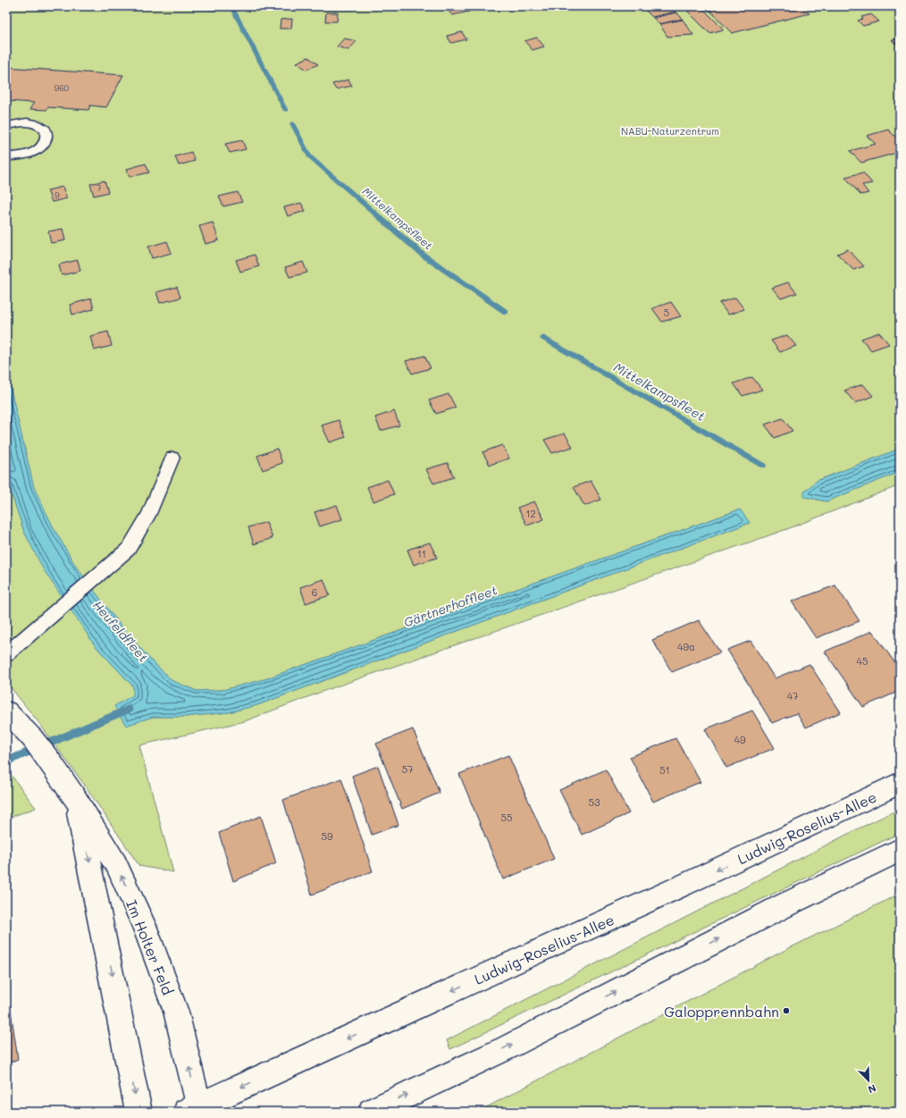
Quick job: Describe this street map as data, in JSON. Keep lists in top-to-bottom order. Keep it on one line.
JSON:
{"streets":{"main road":["Ludwig-Roselius-Allee","Im Holter Feld"]},"crossings":[["Ludwig-Roselius-Allee","Im Holter Feld"]],"water":["Mittelkampsfleet","Gärtnerhoffleet","Heufeldfleet"],"parks":["NABU-Naturzentrum"],"places":["Galopprennbahn"],"house_numbers":["960","7","9","5","12","11","6","49a","45","47","49","57","51","53","55","59"],"north":"bottom right"}
